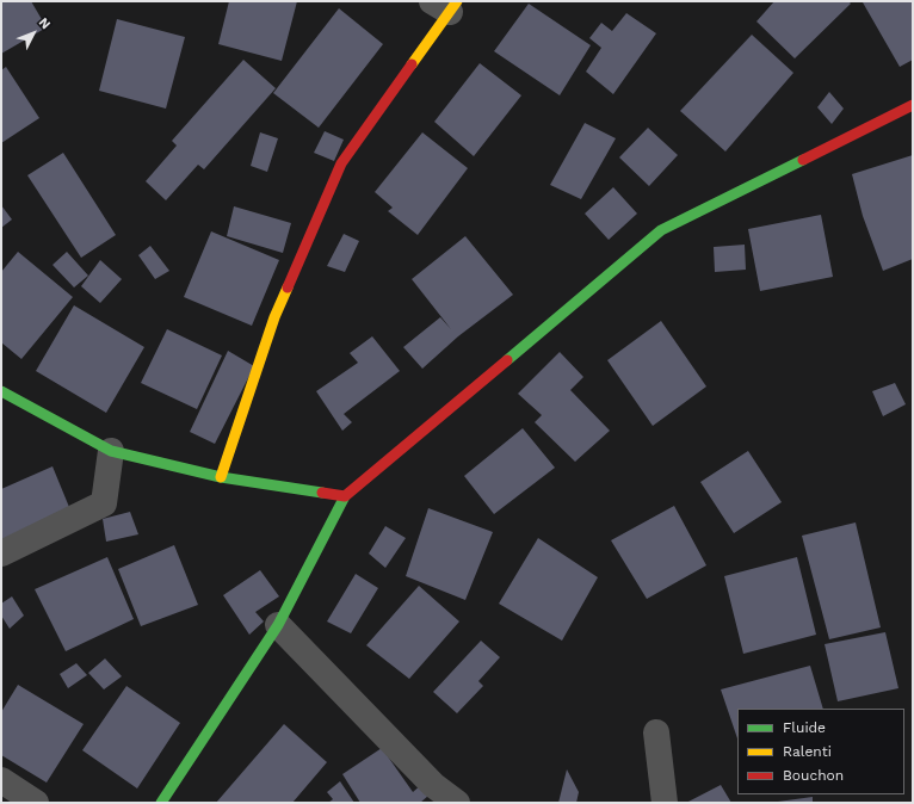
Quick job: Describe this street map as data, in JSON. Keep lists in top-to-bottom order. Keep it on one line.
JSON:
{"legend":["Fluide","Ralenti","Bouchon"],"north":"top right"}
